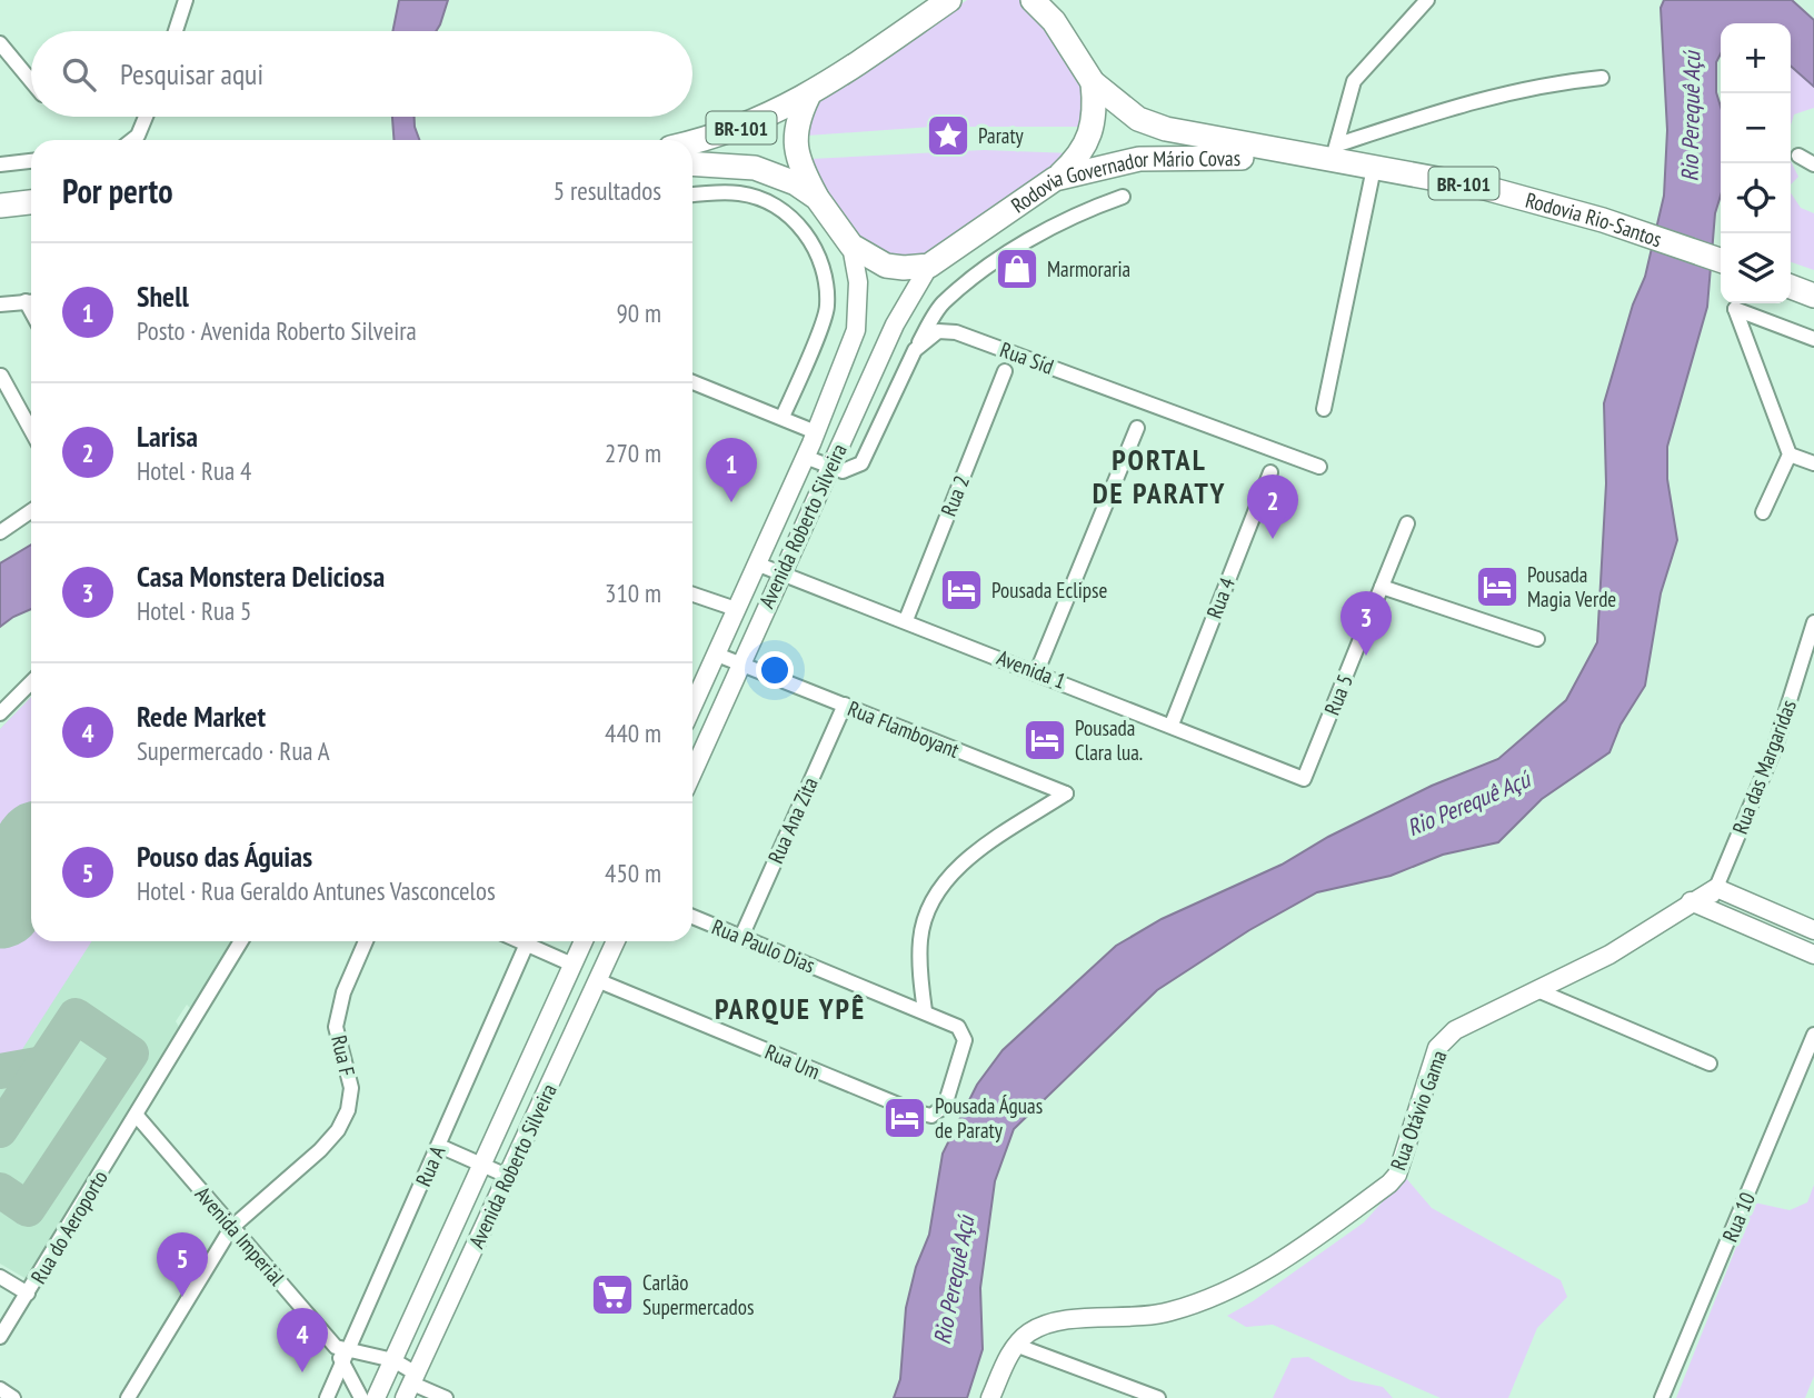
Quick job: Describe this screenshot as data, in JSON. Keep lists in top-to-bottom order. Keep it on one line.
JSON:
{"streets":{"highway":["BR-101","Rodovia Governador Mário Covas","Rodovia Rio-Santos"],"street":["Rua Sid","Rua 2","Avenida Roberto Silveira","Rua 4","Avenida 1","Rua 5","Rua Flamboyant","Rua das Margaridas","Rua Ana Zita","Rua Paulo Dias","Rua F","Rua Um","Rua Otávio Gama","Rua A","Rua 10","Rua do Aeroporto","Avenida Imperial"]},"crossings":[["BR-101","Rodovia Governador Mário Covas"],["BR-101","Avenida Roberto Silveira"],["Rodovia Governador Mário Covas","Rodovia Rio-Santos"],["Rodovia Governador Mário Covas","Avenida Roberto Silveira"],["Rua 2","Avenida 1"],["Avenida Roberto Silveira","Avenida 1"],["Avenida Roberto Silveira","Rua Flamboyant"],["Avenida Roberto Silveira","Rua Um"],["Rua 4","Avenida 1"],["Avenida 1","Rua 5"],["Rua Flamboyant","Rua Ana Zita"],["Rua Flamboyant","Rua Paulo Dias"],["Rua das Margaridas","Rua Otávio Gama"],["Rua Ana Zita","Rua Paulo Dias"],["Rua Paulo Dias","Rua Um"],["Rua F","Avenida Imperial"],["Rua A","Avenida Imperial"],["Rua do Aeroporto","Avenida Imperial"]],"districts":["PORTAL DE PARATY","PARQUE YPÊ"],"water":["Rio Perequê Açú"],"places":{"place":["Paraty"],"shop":["Marmoraria"],"hotel":["Pousada Magia Verde","Pousada Eclipse","Pousada Clara lua.","Pousada Águas de Paraty"],"supermarket":["Carlão Supermercados"]},"page":{"map_buttons":["+","−"],"search":"Pesquisar aqui","heading":["Por perto","5 resultados"],"list":[{"mark":"1","name":"Shell","note":"Posto · Avenida Roberto Silveira","value":"90 m"},{"mark":"2","name":"Larisa","note":"Hotel · Rua 4","value":"270 m"},{"mark":"3","name":"Casa Monstera Deliciosa","note":"Hotel · Rua 5","value":"310 m"},{"mark":"4","name":"Rede Market","note":"Supermercado · Rua A","value":"440 m"},{"mark":"5","name":"Pouso das Águias","note":"Hotel · Rua Geraldo Antunes Vasconcelos","value":"450 m"}],"pins":["1","2","3","5","4"]}}
